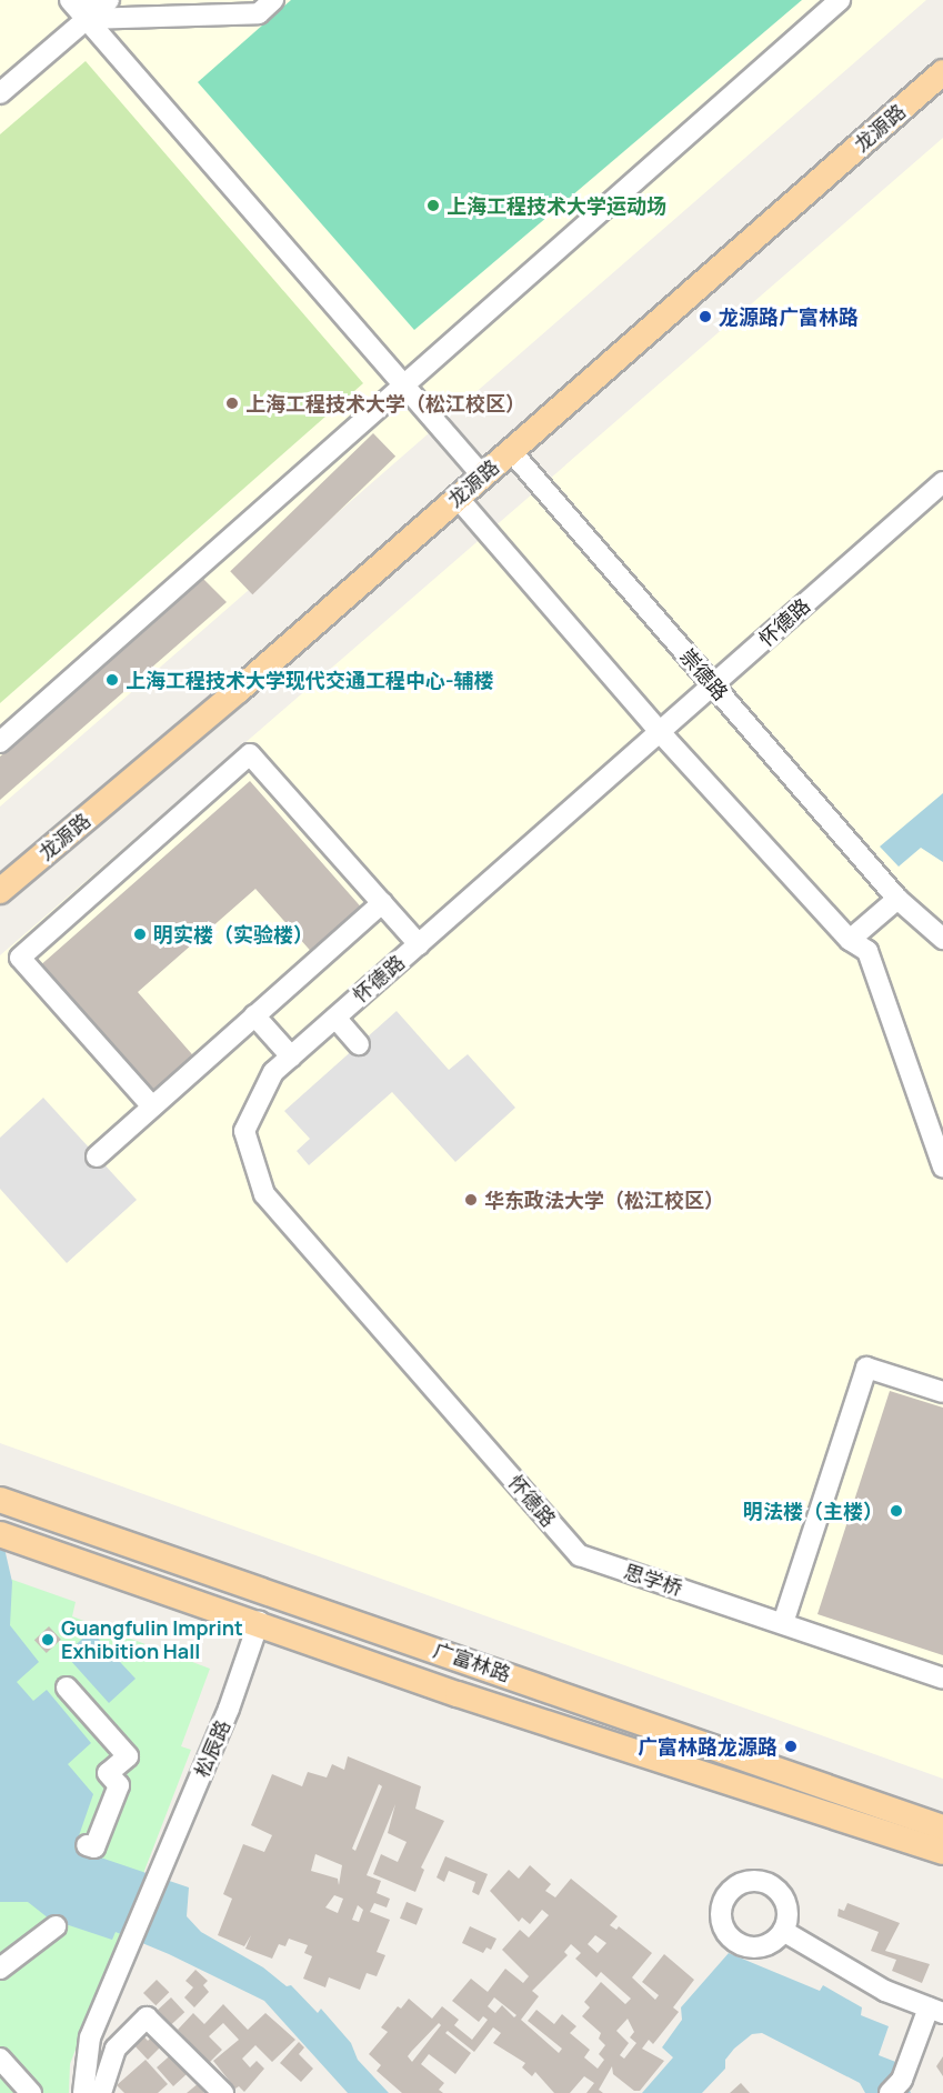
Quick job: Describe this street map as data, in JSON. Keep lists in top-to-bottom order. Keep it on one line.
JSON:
{"streets":{"main road":["龙源路","广富林路"],"street":["怀德路","崇德路","思学桥","松辰路"]},"crossings":[["龙源路","崇德路"],["怀德路","崇德路"],["怀德路","思学桥"],["广富林路","松辰路"]],"places":["上海工程技术大学运动场","龙源路广富林路","上海工程技术大学（松江校区）","上海工程技术大学现代交通工程中心-辅楼","明实楼（实验楼）","华东政法大学（松江校区）","明法楼（主楼）","Guangfulin Imprint Exhibition Hall","广富林路龙源路"]}
